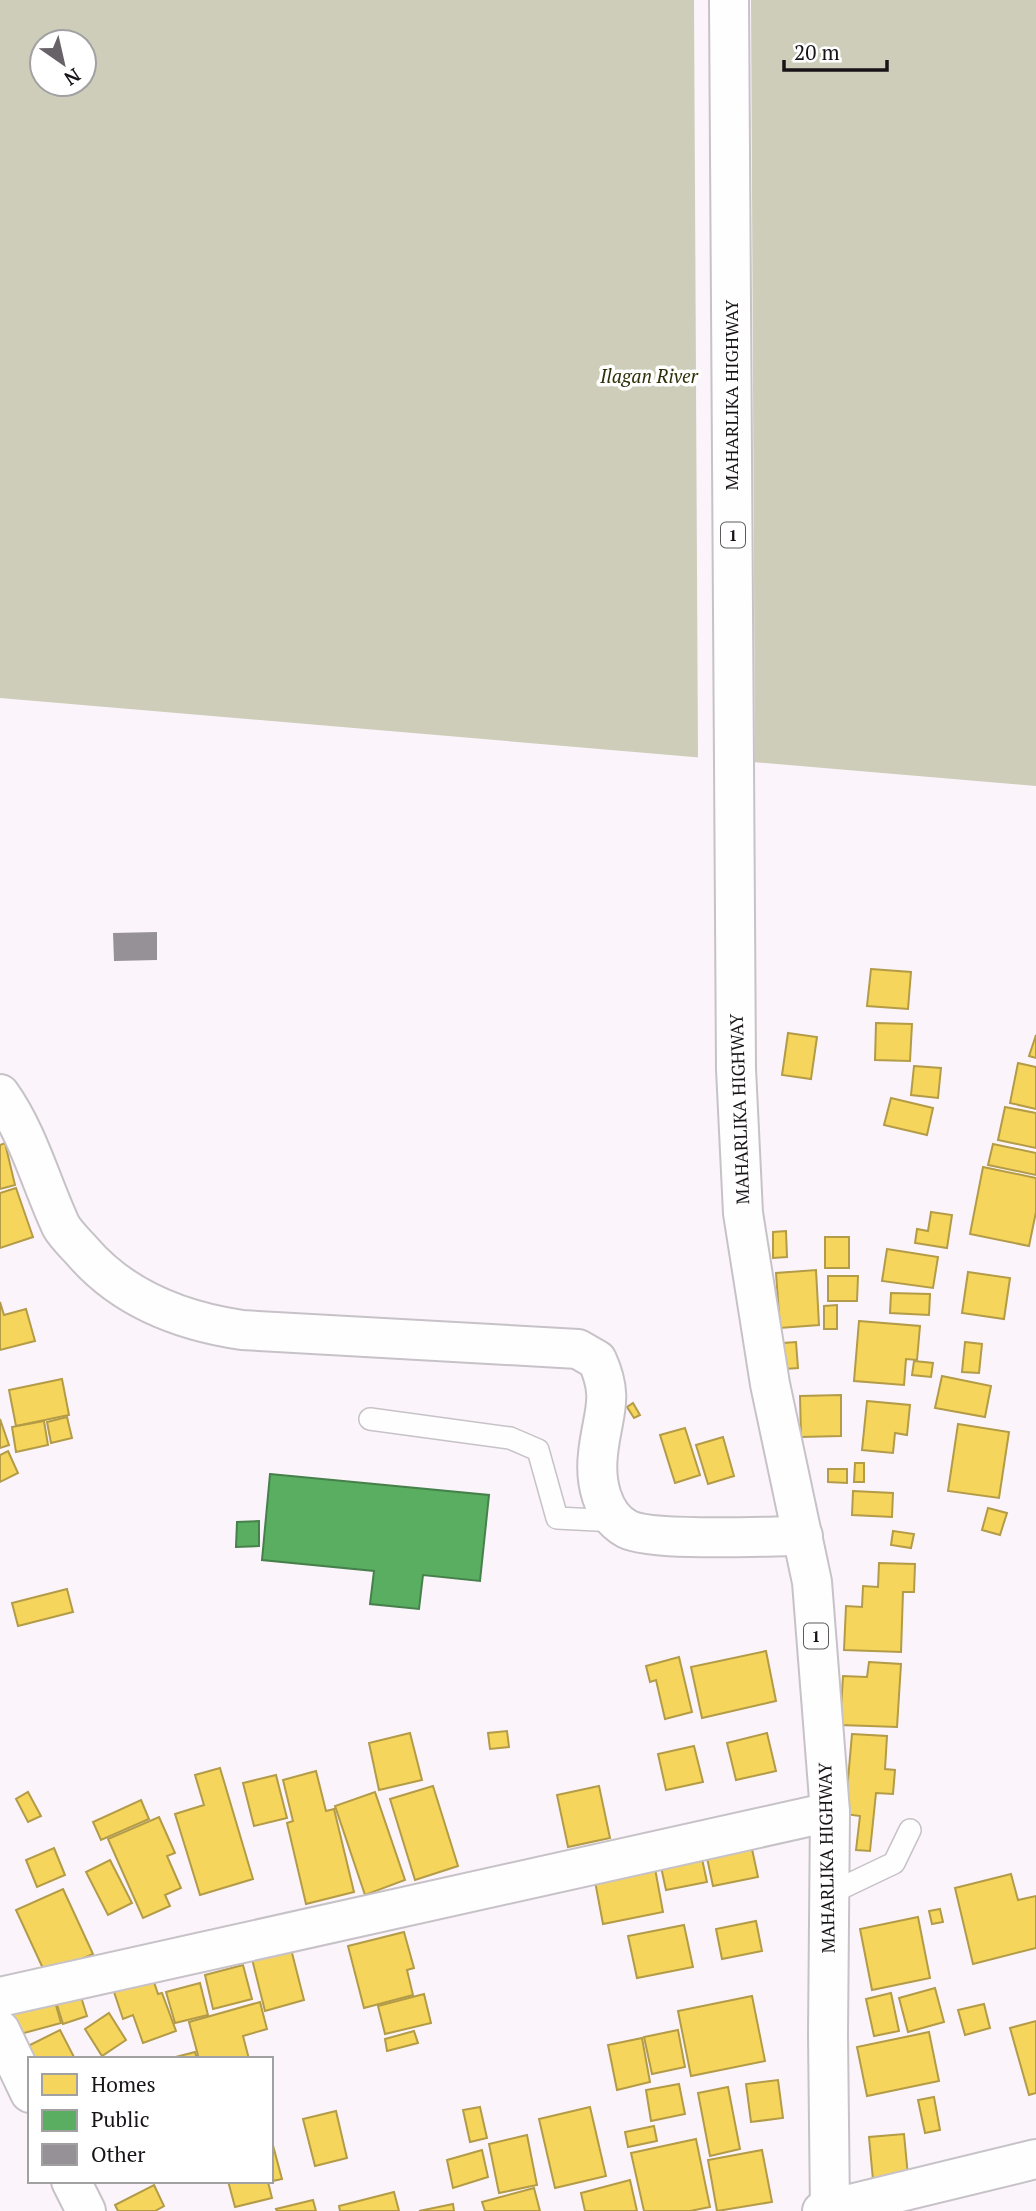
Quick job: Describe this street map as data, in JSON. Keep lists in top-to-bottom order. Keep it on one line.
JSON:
{"streets":{"main road":["MAHARLIKA HIGHWAY","1"]},"water":["Ilagan River"],"legend":["Homes","Public","Other"],"scale_bar":"20 m","north":"bottom right"}
